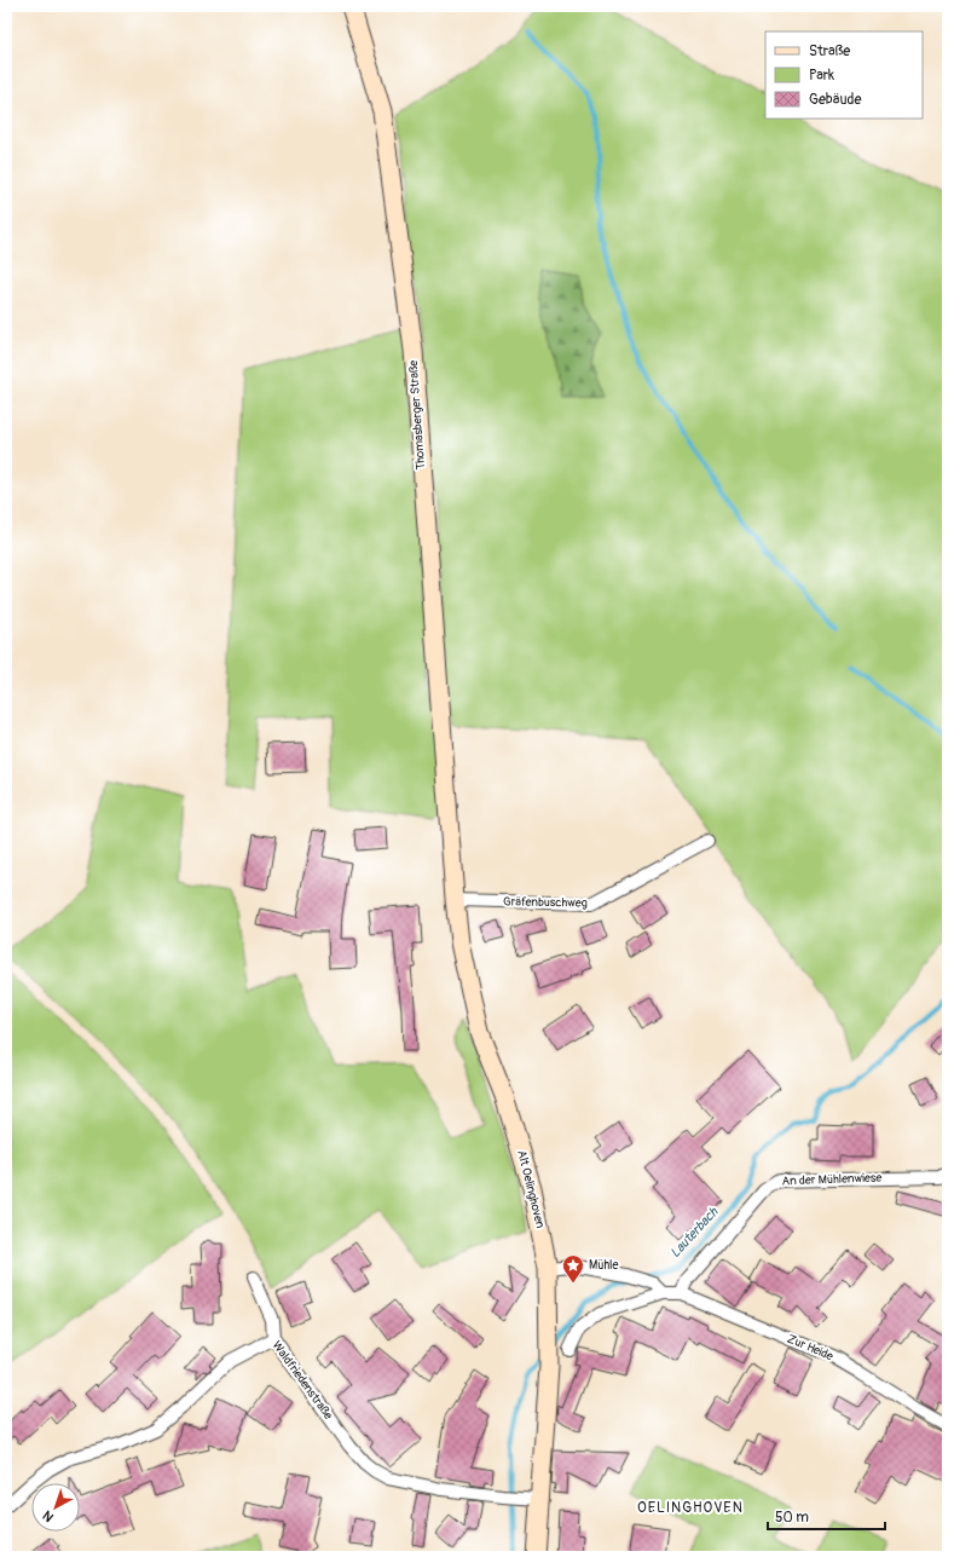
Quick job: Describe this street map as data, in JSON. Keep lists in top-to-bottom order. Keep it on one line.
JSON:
{"streets":{"main road":["Thomasberger Straße","Alt Oelinghoven"],"street":["Gräfenbuschweg","An der Mühlenwiese","Zur Heide","Waldfriedenstraße"]},"crossings":[["Thomasberger Straße","Alt Oelinghoven"],["Gräfenbuschweg","Alt Oelinghoven"],["An der Mühlenwiese","Zur Heide"],["Alt Oelinghoven","Waldfriedenstraße"]],"districts":["OELINGHOVEN"],"water":["Lauterbach"],"places":{"place":["Mühle"]},"legend":["Straße","Park","Gebäude"],"scale_bar":"50 m","north":"bottom left"}
